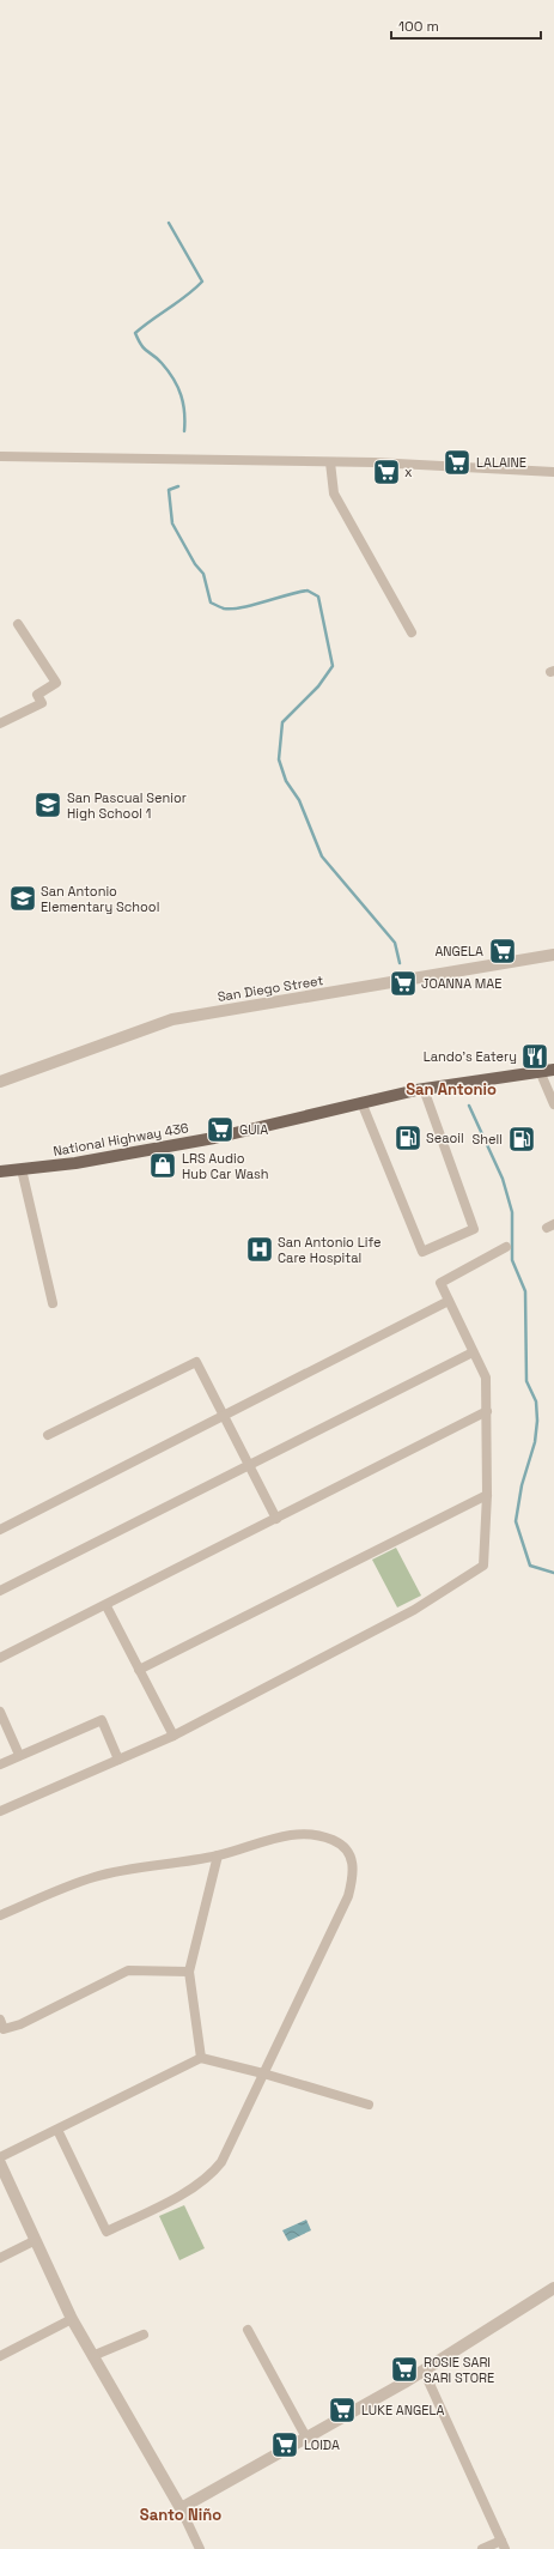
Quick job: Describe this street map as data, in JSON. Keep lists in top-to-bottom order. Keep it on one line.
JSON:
{"streets":{"main road":["National Highway 436"],"street":["San Diego Street"]},"districts":["San Antonio","Santo Niño"],"places":{"supermarket":["LALAINE","x","ANGELA","JOANNA MAE","GUIA","ROSIE SARI SARI STORE","LUKE ANGELA","LOIDA"],"school or university":["San Pascual Senior High School 1","San Antonio Elementary School"],"restaurant":["Lando's Eatery"],"fuel station":["Seaoil","Shell"],"shop":["LRS Audio Hub Car Wash"],"hospital":["San Antonio Life Care Hospital"]},"scale_bar":"100 m"}
